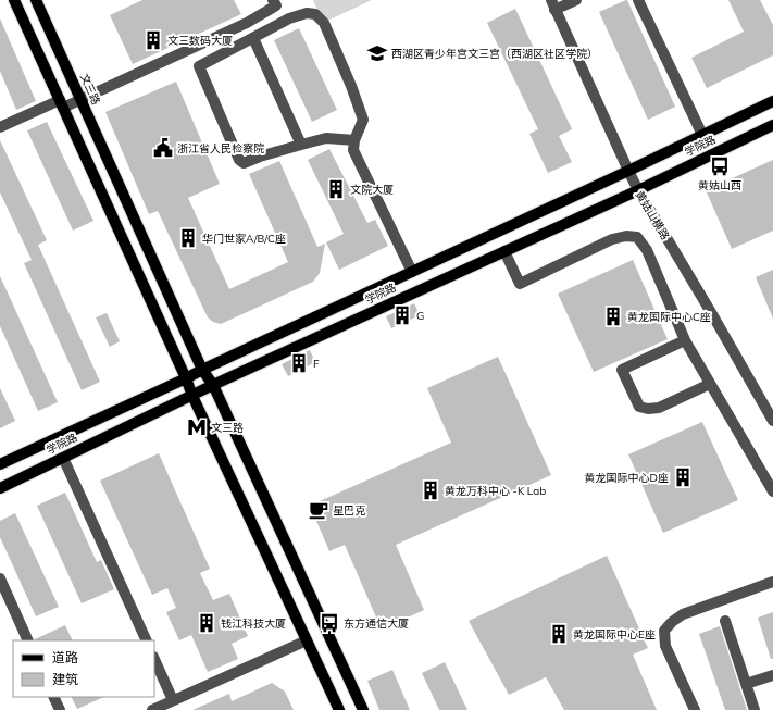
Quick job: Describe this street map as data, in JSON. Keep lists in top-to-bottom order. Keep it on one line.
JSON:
{"streets":{"main road":["文三路","学院路"],"street":["黄姑山横路"]},"crossings":[["文三路","学院路"],["学院路","黄姑山横路"]],"places":{"building":["文三数码大厦","文院大厦","华门世家A/B/C座","G","黄龙国际中心C座","F","黄龙国际中心D座","黄龙万科中心 -K Lab","钱江科技大厦","黄龙国际中心E座"],"school or university":["西湖区青少年宫文三宫（西湖区社区学院）"],"public building":["浙江省人民检察院"],"bus stop":["黄姑山西","东方通信大厦"],"metro station":["文三路"],"cafe":["星巴克"]},"legend":["道路","建筑"]}
